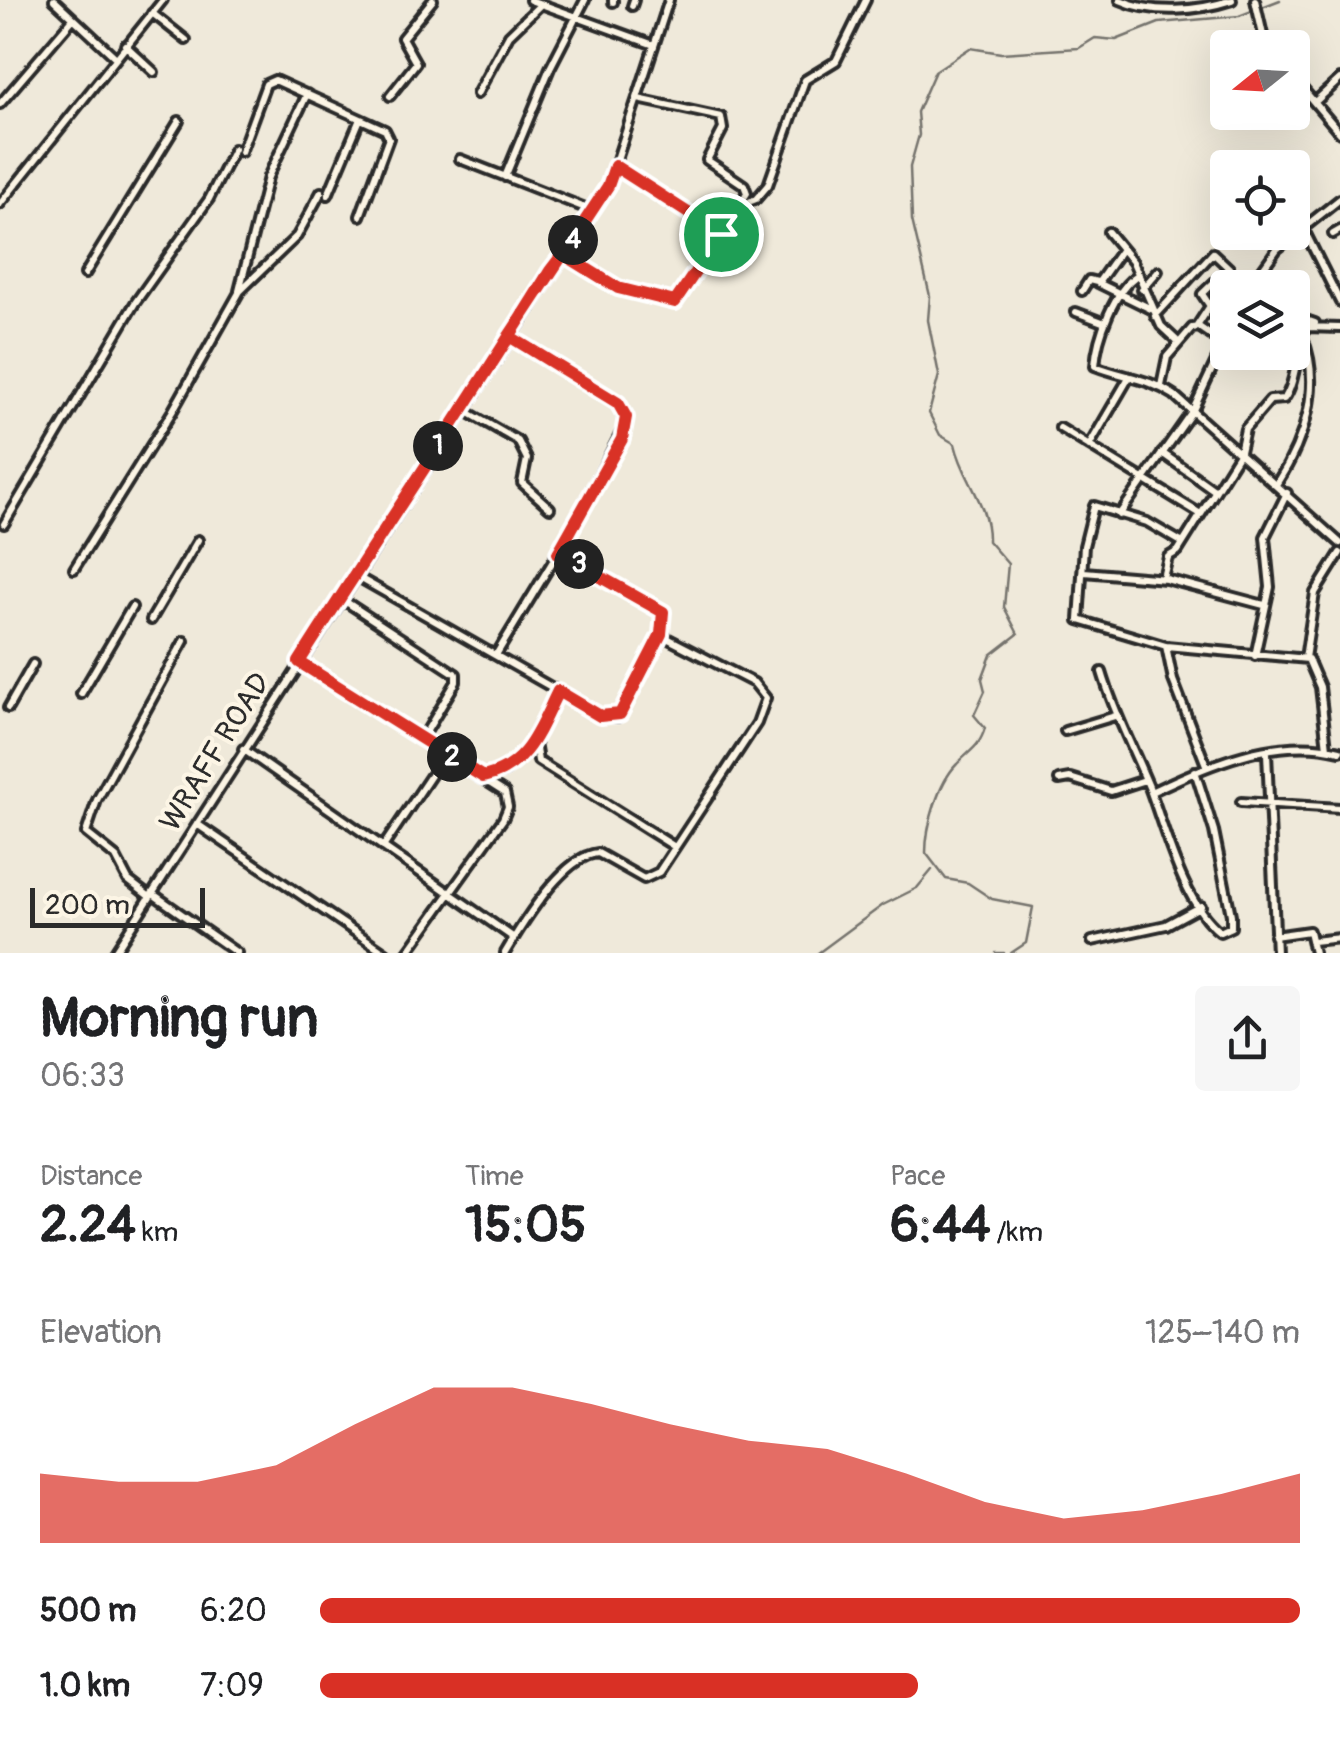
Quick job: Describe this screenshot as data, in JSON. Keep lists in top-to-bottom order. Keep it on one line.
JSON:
{"streets":{"street":["WRAFF ROAD"]},"scale_bar":"200 m","north":"left","page":{"pins":["4","1","3","2"],"scale":"200 m","heading":["Morning run","06:33"],"stats":[["Distance","2.24 km"],["Time","15:05"],["Pace","6:44 /km"]],"chart":["Elevation","125–140 m"],"list":[{"name":"500 m","note":"6:20"},{"name":"1.0 km","note":"7:09"}]}}
